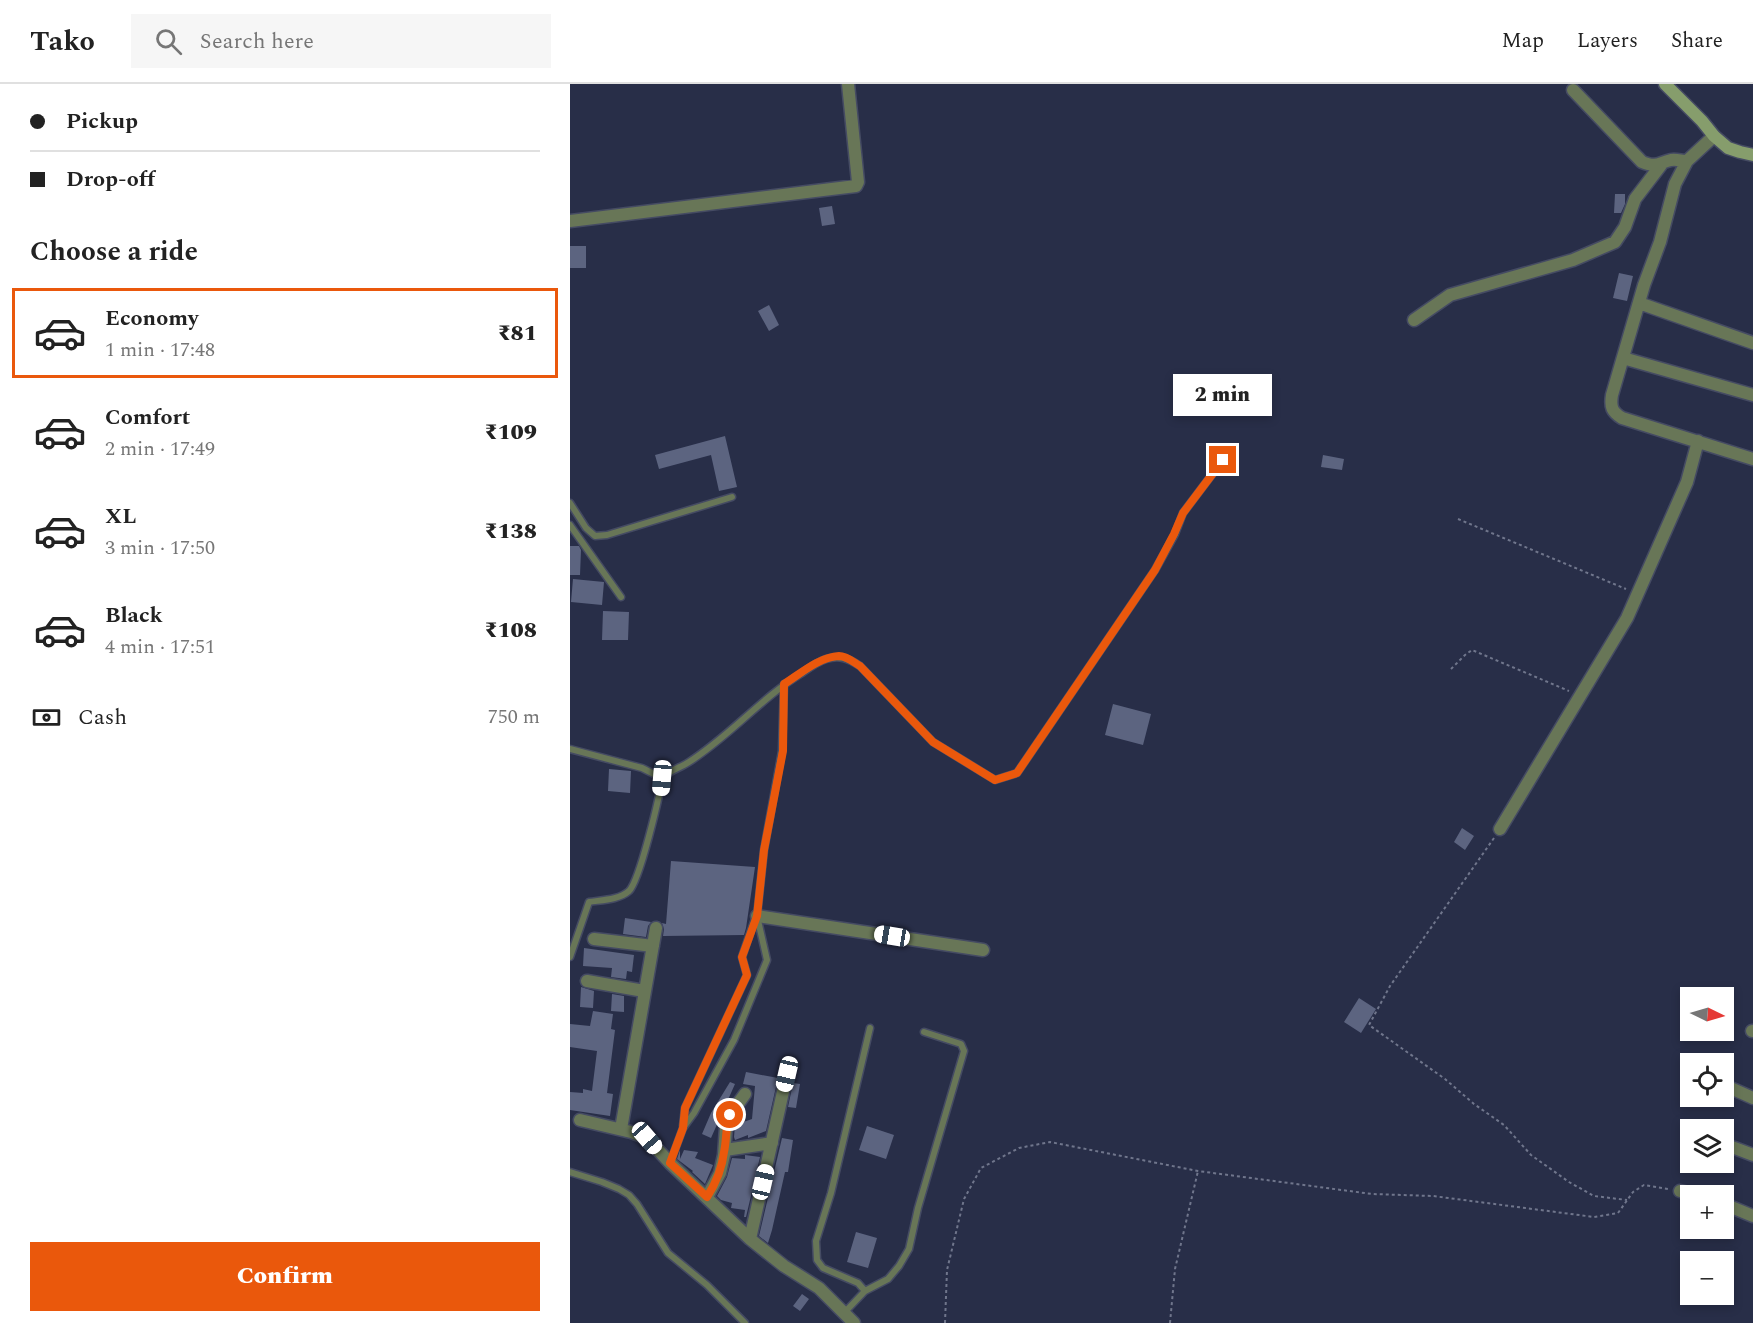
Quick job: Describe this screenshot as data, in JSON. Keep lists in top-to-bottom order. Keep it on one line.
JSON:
{"north":"right","page":{"header":"Tako","search":"Search here","nav":["Map","Layers","Share"],"banner":["Pickup","Drop-off"],"heading":"Choose a ride","list":[{"name":"Economy","note":"1 min · 17:48","value":"₹81"},{"name":"Comfort","note":"2 min · 17:49","value":"₹109"},{"name":"XL","note":"3 min · 17:50","value":"₹138"},{"name":"Black","note":"4 min · 17:51","value":"₹108"}],"bubble":"2 min","pay":["Cash","750 m"],"map_buttons":["+","−"],"buttons":"Confirm"}}
